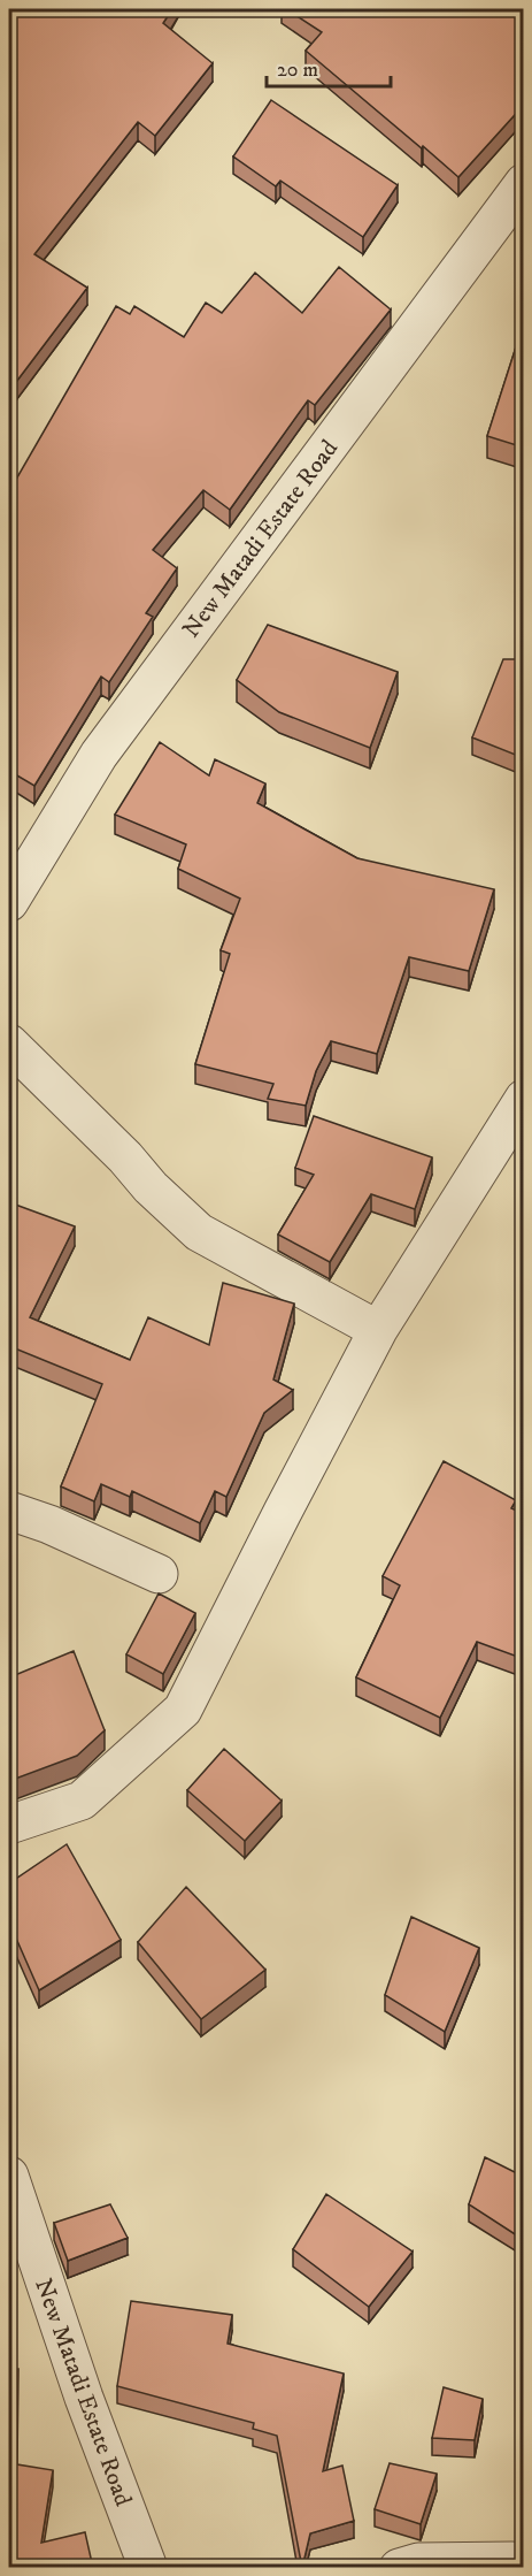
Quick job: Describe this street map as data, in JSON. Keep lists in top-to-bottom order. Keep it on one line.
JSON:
{"streets":{"street":["New Matadi Estate Road"]},"scale_bar":"20 m"}
